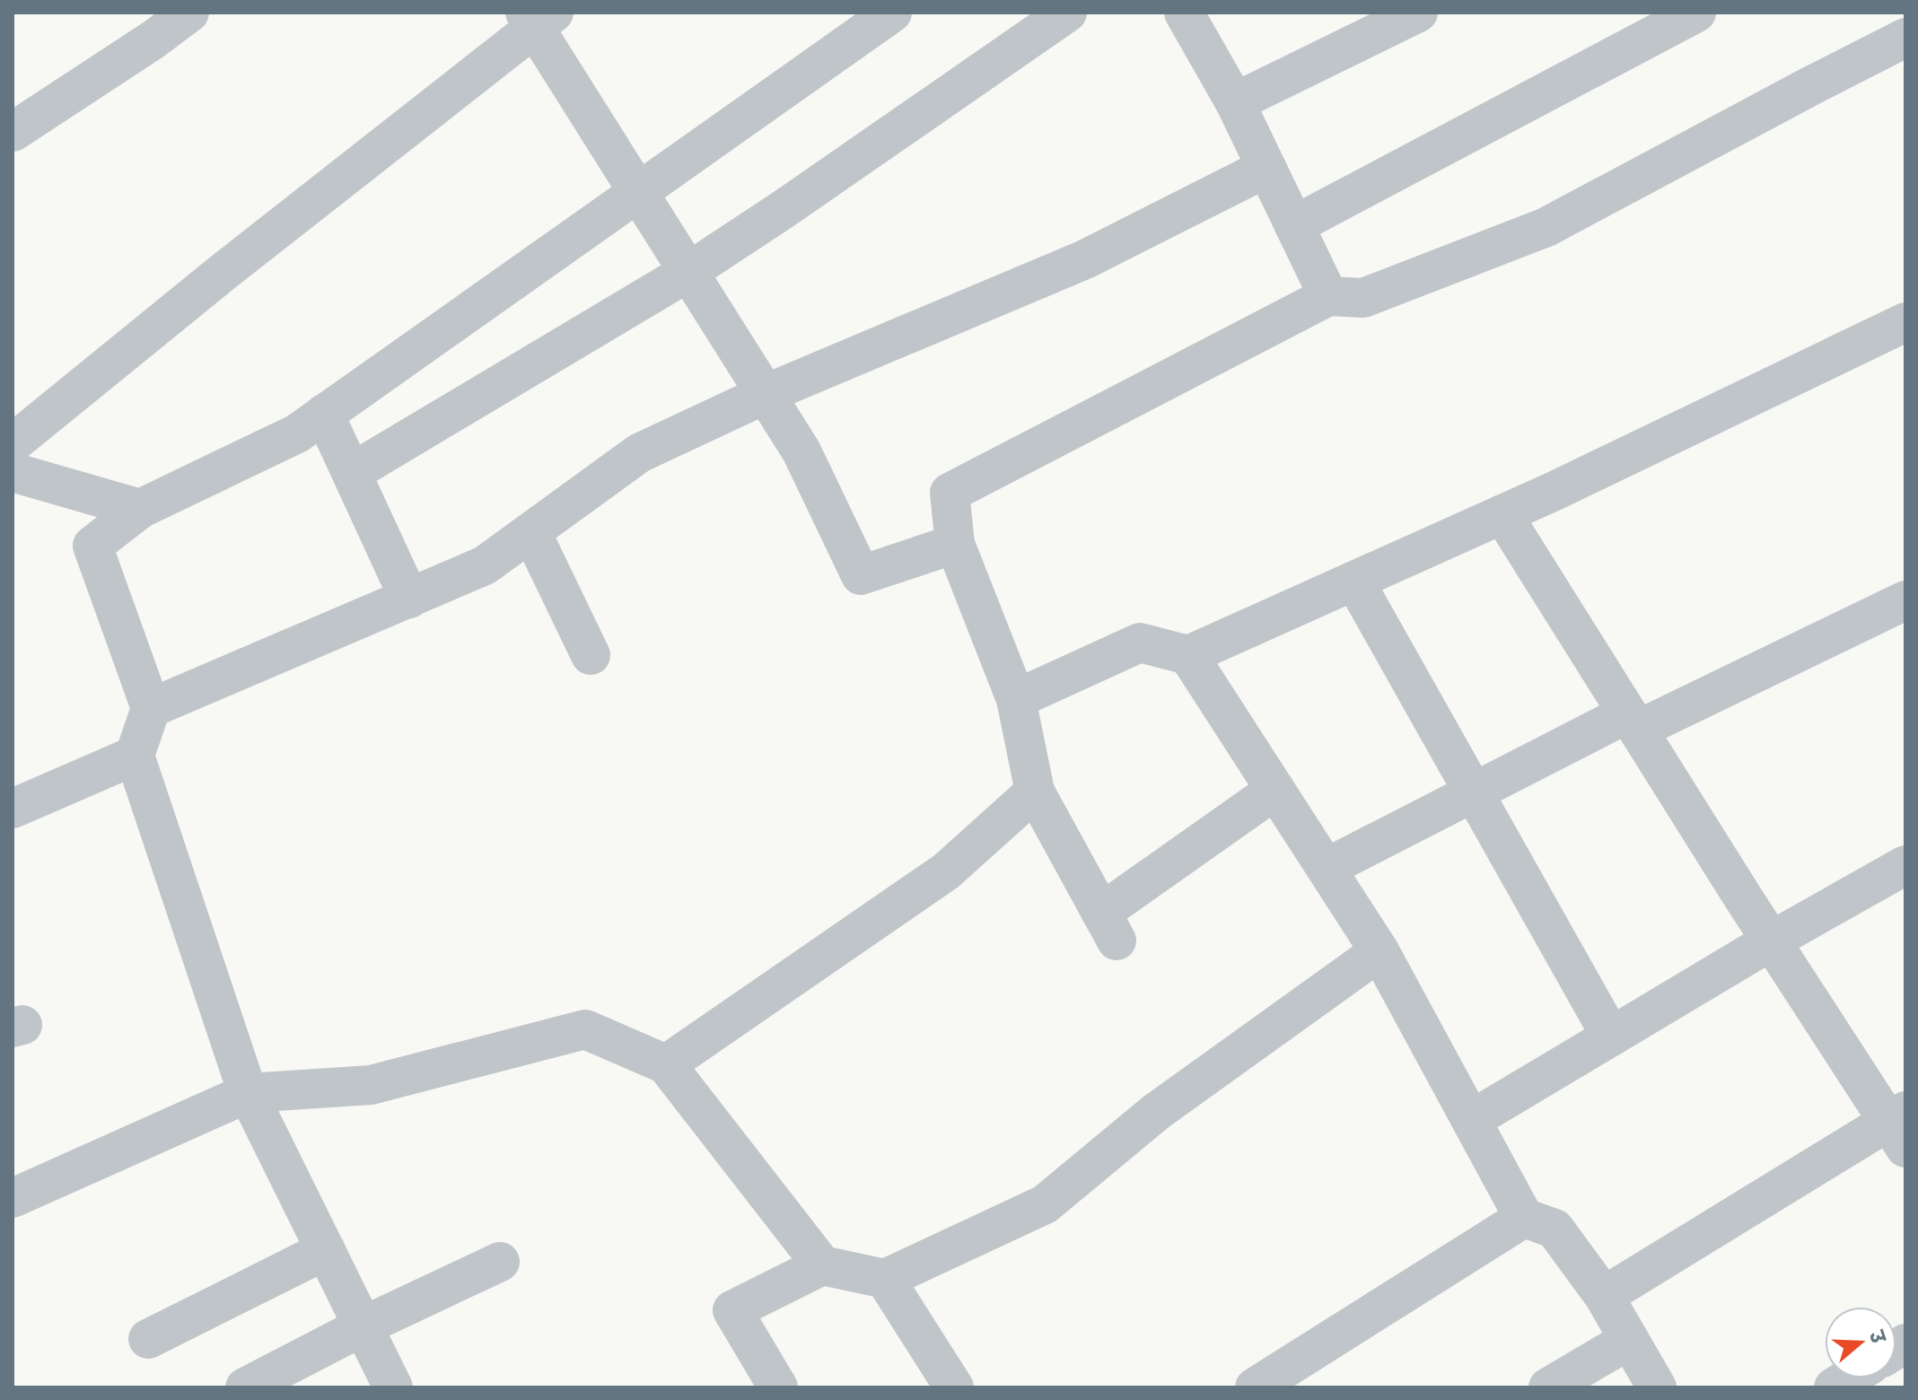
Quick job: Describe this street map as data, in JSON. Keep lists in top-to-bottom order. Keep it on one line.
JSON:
{"north":"right"}
